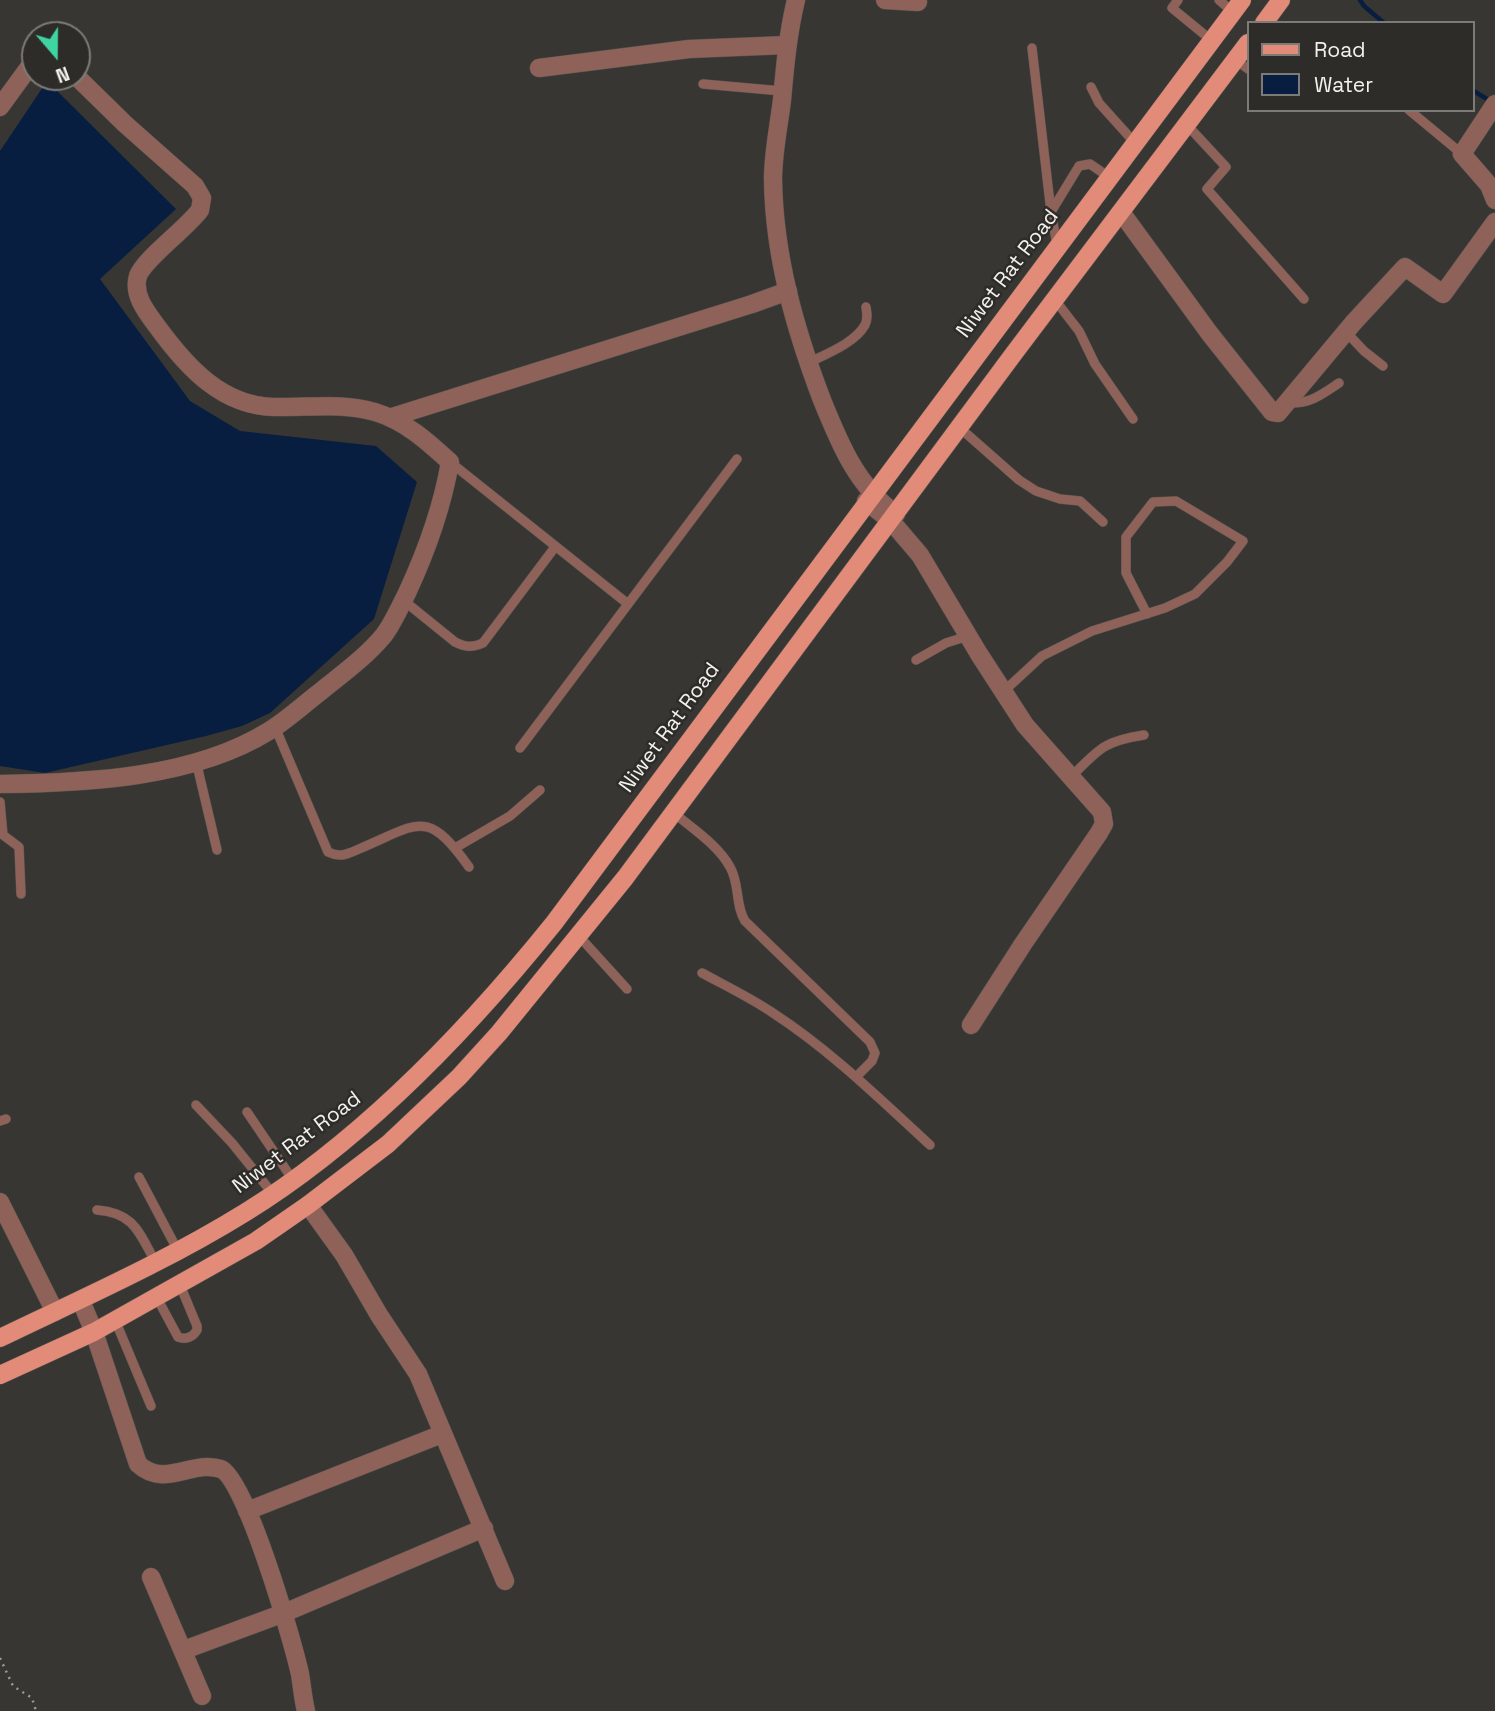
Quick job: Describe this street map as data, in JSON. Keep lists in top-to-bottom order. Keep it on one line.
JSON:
{"streets":{"main road":["Niwet Rat Road"]},"legend":["Road","Water"],"north":"bottom"}
